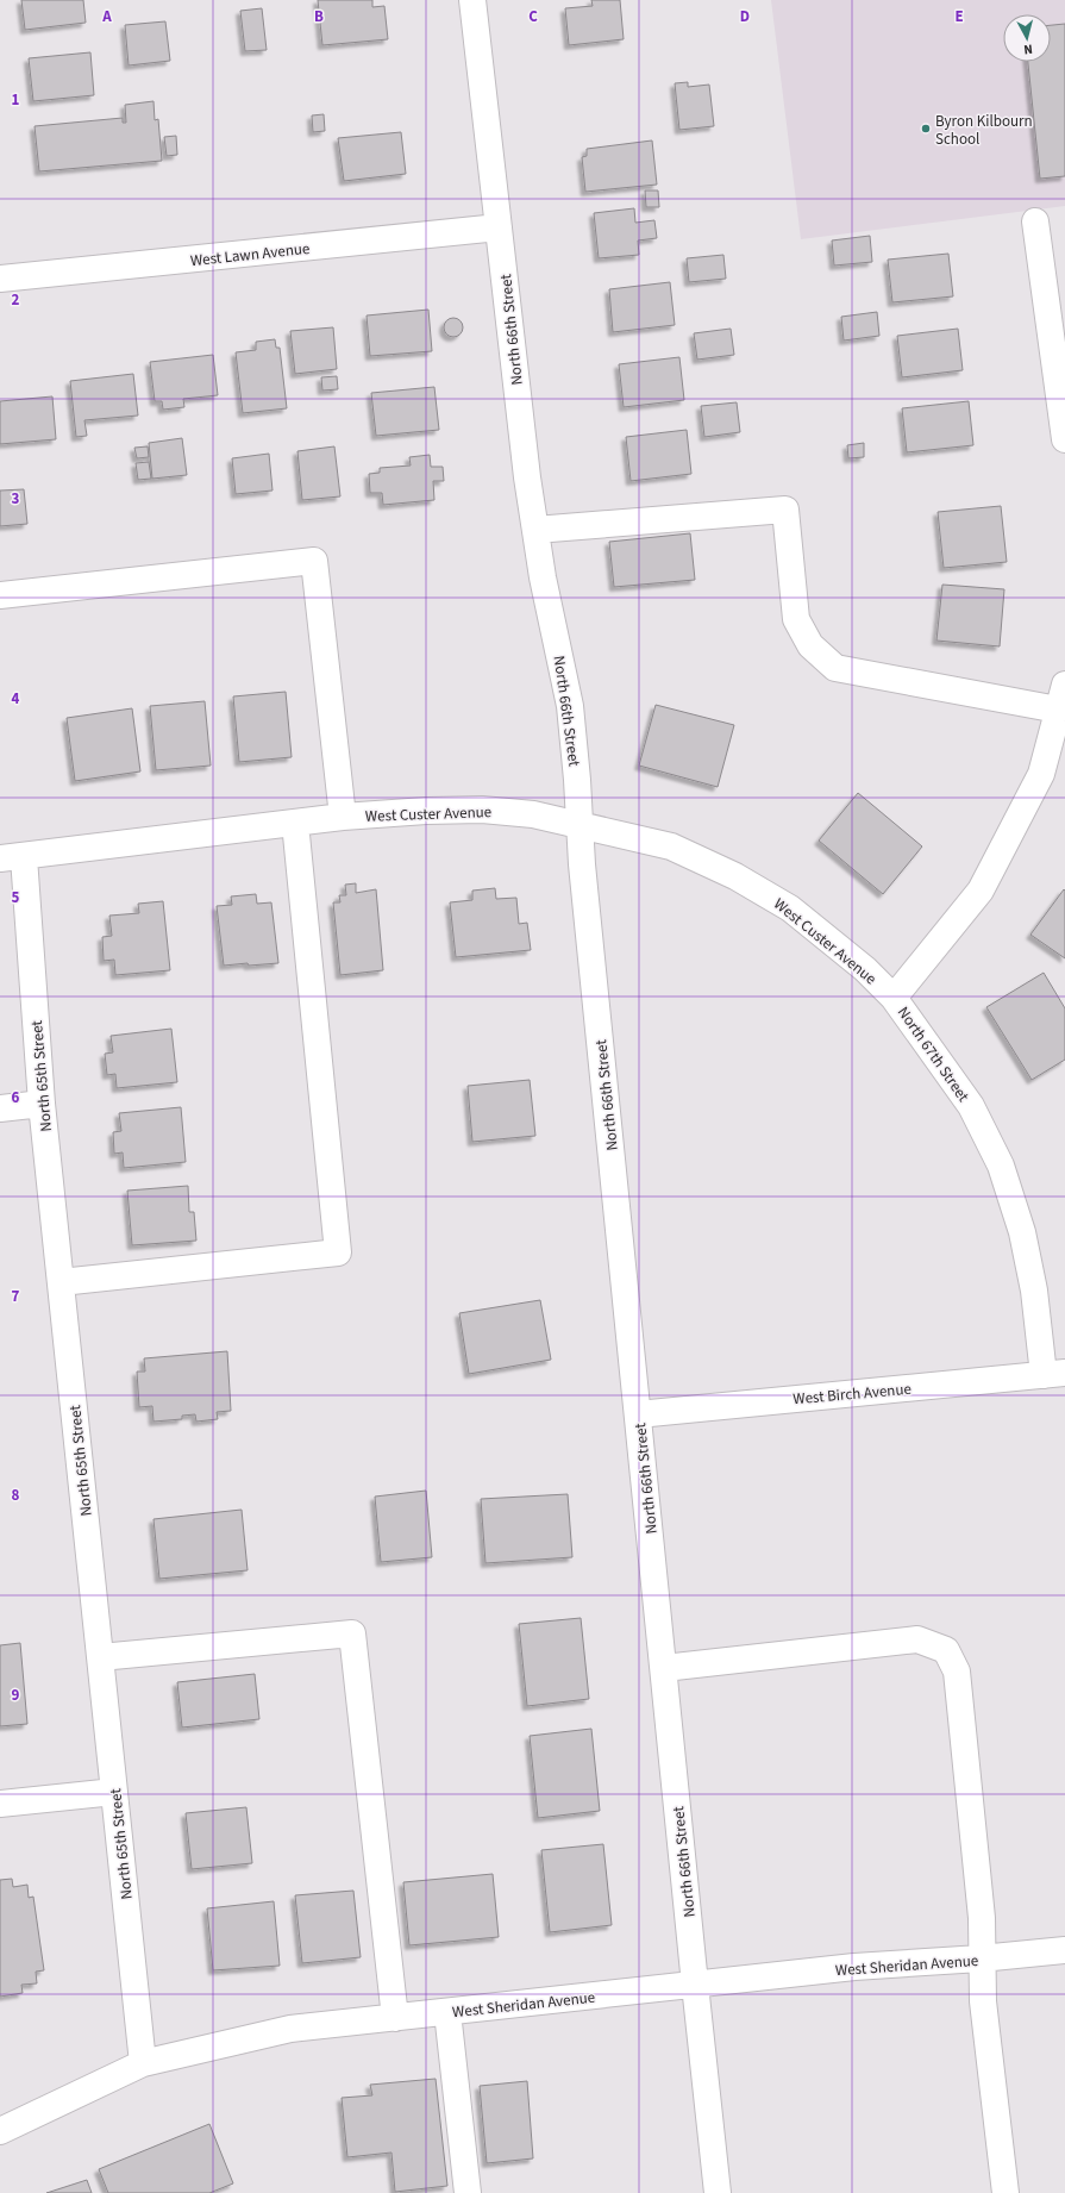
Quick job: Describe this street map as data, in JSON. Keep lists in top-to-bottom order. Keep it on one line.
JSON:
{"streets":{"street":["West Lawn Avenue","North 66th Street","West Custer Avenue","North 67th Street","North 65th Street","West Birch Avenue","West Sheridan Avenue"]},"crossings":[["West Lawn Avenue","North 66th Street"],["North 66th Street","West Custer Avenue"],["North 66th Street","West Birch Avenue"],["North 66th Street","West Sheridan Avenue"],["West Custer Avenue","North 67th Street"],["West Custer Avenue","North 65th Street"],["North 67th Street","West Birch Avenue"],["North 65th Street","West Sheridan Avenue"]],"places":["Byron Kilbourn School"],"north":"bottom","grid":{"columns":["A","B","C","D","E"],"rows":["1","2","3","4","5","6","7","8","9"]}}
